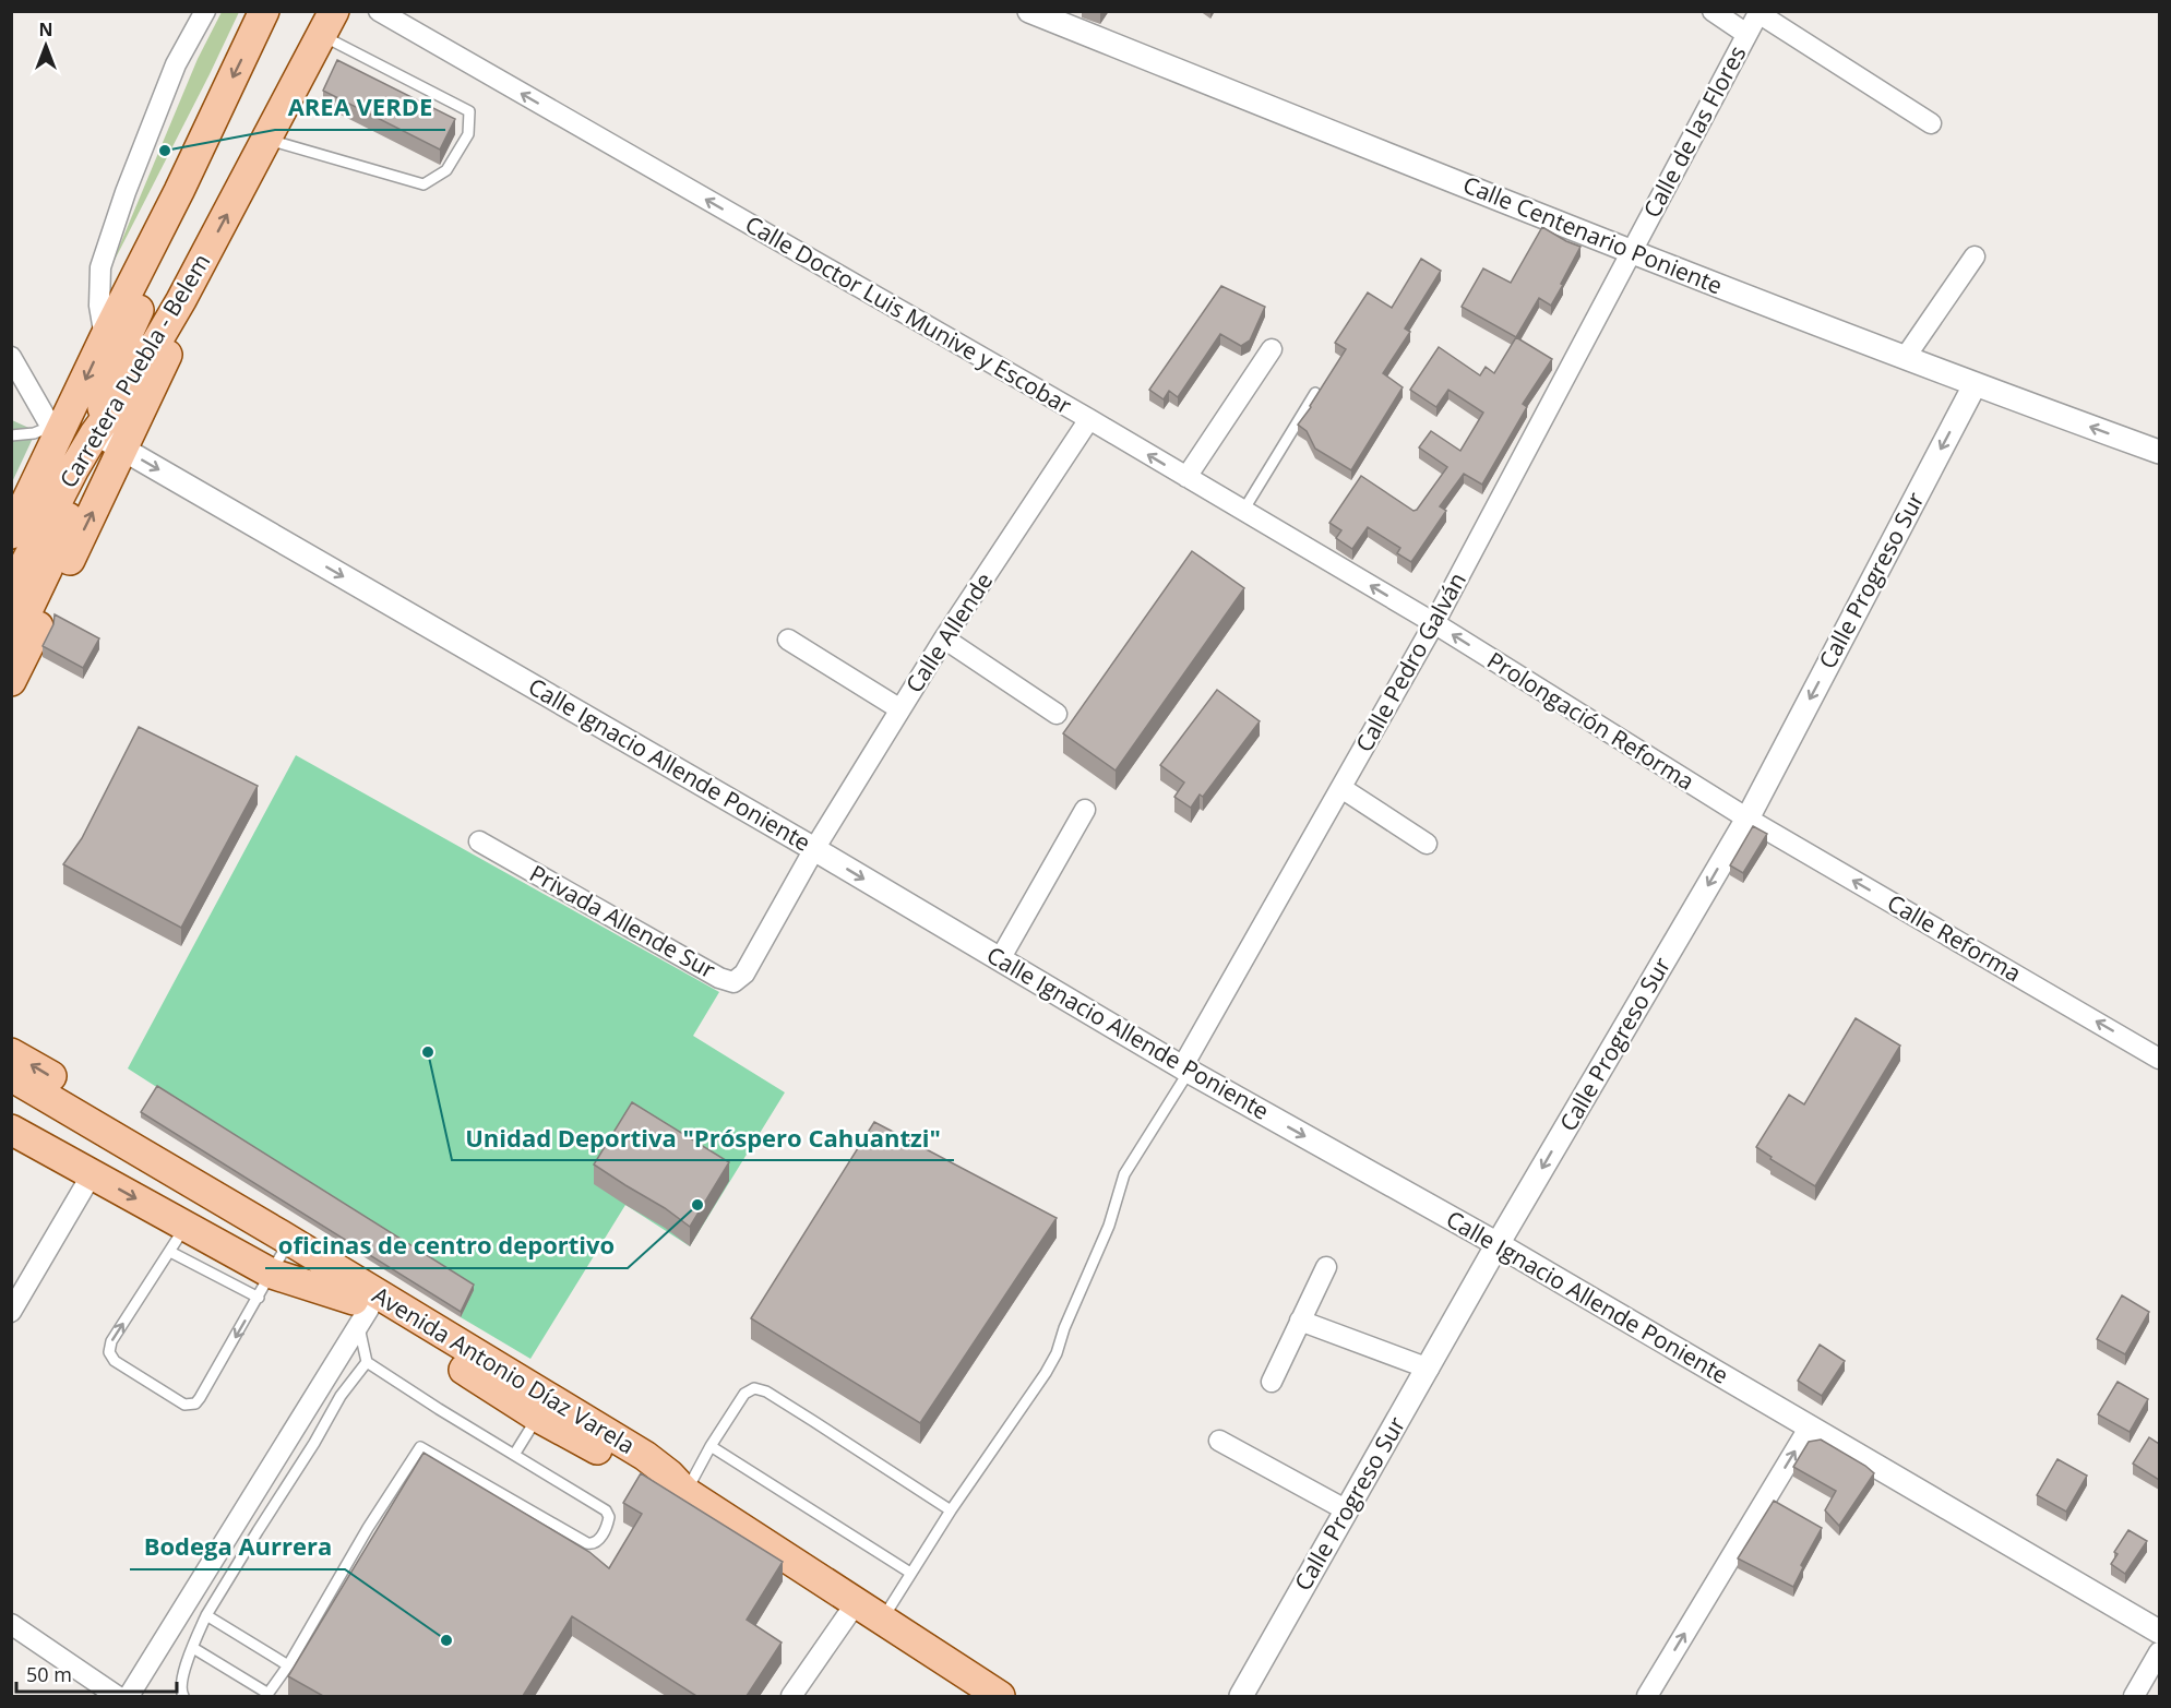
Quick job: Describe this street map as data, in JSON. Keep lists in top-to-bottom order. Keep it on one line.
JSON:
{"streets":{"main road":["Carretera Puebla - Belem","Avenida Antonio Díaz Varela"],"street":["Calle de las Flores","Calle Centenario Poniente","Calle Doctor Luis Munive y Escobar","Calle Progreso Sur","Calle Allende","Calle Pedro Galván","Prolongación Reforma","Calle Ignacio Allende Poniente","Privada Allende Sur","Calle Reforma"]},"crossings":[["Calle de las Flores","Calle Centenario Poniente"],["Calle de las Flores","Calle Pedro Galván"],["Calle Centenario Poniente","Calle Progreso Sur"],["Calle Centenario Poniente","Calle Pedro Galván"],["Calle Doctor Luis Munive y Escobar","Calle Allende"],["Calle Doctor Luis Munive y Escobar","Calle Pedro Galván"],["Calle Doctor Luis Munive y Escobar","Prolongación Reforma"],["Carretera Puebla - Belem","Calle Ignacio Allende Poniente"],["Calle Progreso Sur","Prolongación Reforma"],["Calle Progreso Sur","Calle Ignacio Allende Poniente"],["Calle Progreso Sur","Calle Reforma"],["Calle Allende","Calle Ignacio Allende Poniente"],["Calle Allende","Privada Allende Sur"],["Calle Pedro Galván","Prolongación Reforma"],["Calle Pedro Galván","Calle Ignacio Allende Poniente"],["Prolongación Reforma","Calle Reforma"],["Calle Ignacio Allende Poniente","Privada Allende Sur"]],"one_way":["Calle Doctor Luis Munive y Escobar","Calle Progreso Sur","Prolongación Reforma","Calle Ignacio Allende Poniente","Calle Reforma"],"places":["AREA VERDE","Unidad Deportiva \"Próspero Cahuantzi\"","oficinas de centro deportivo","Bodega Aurrera"],"scale_bar":"50 m","north":"top"}
